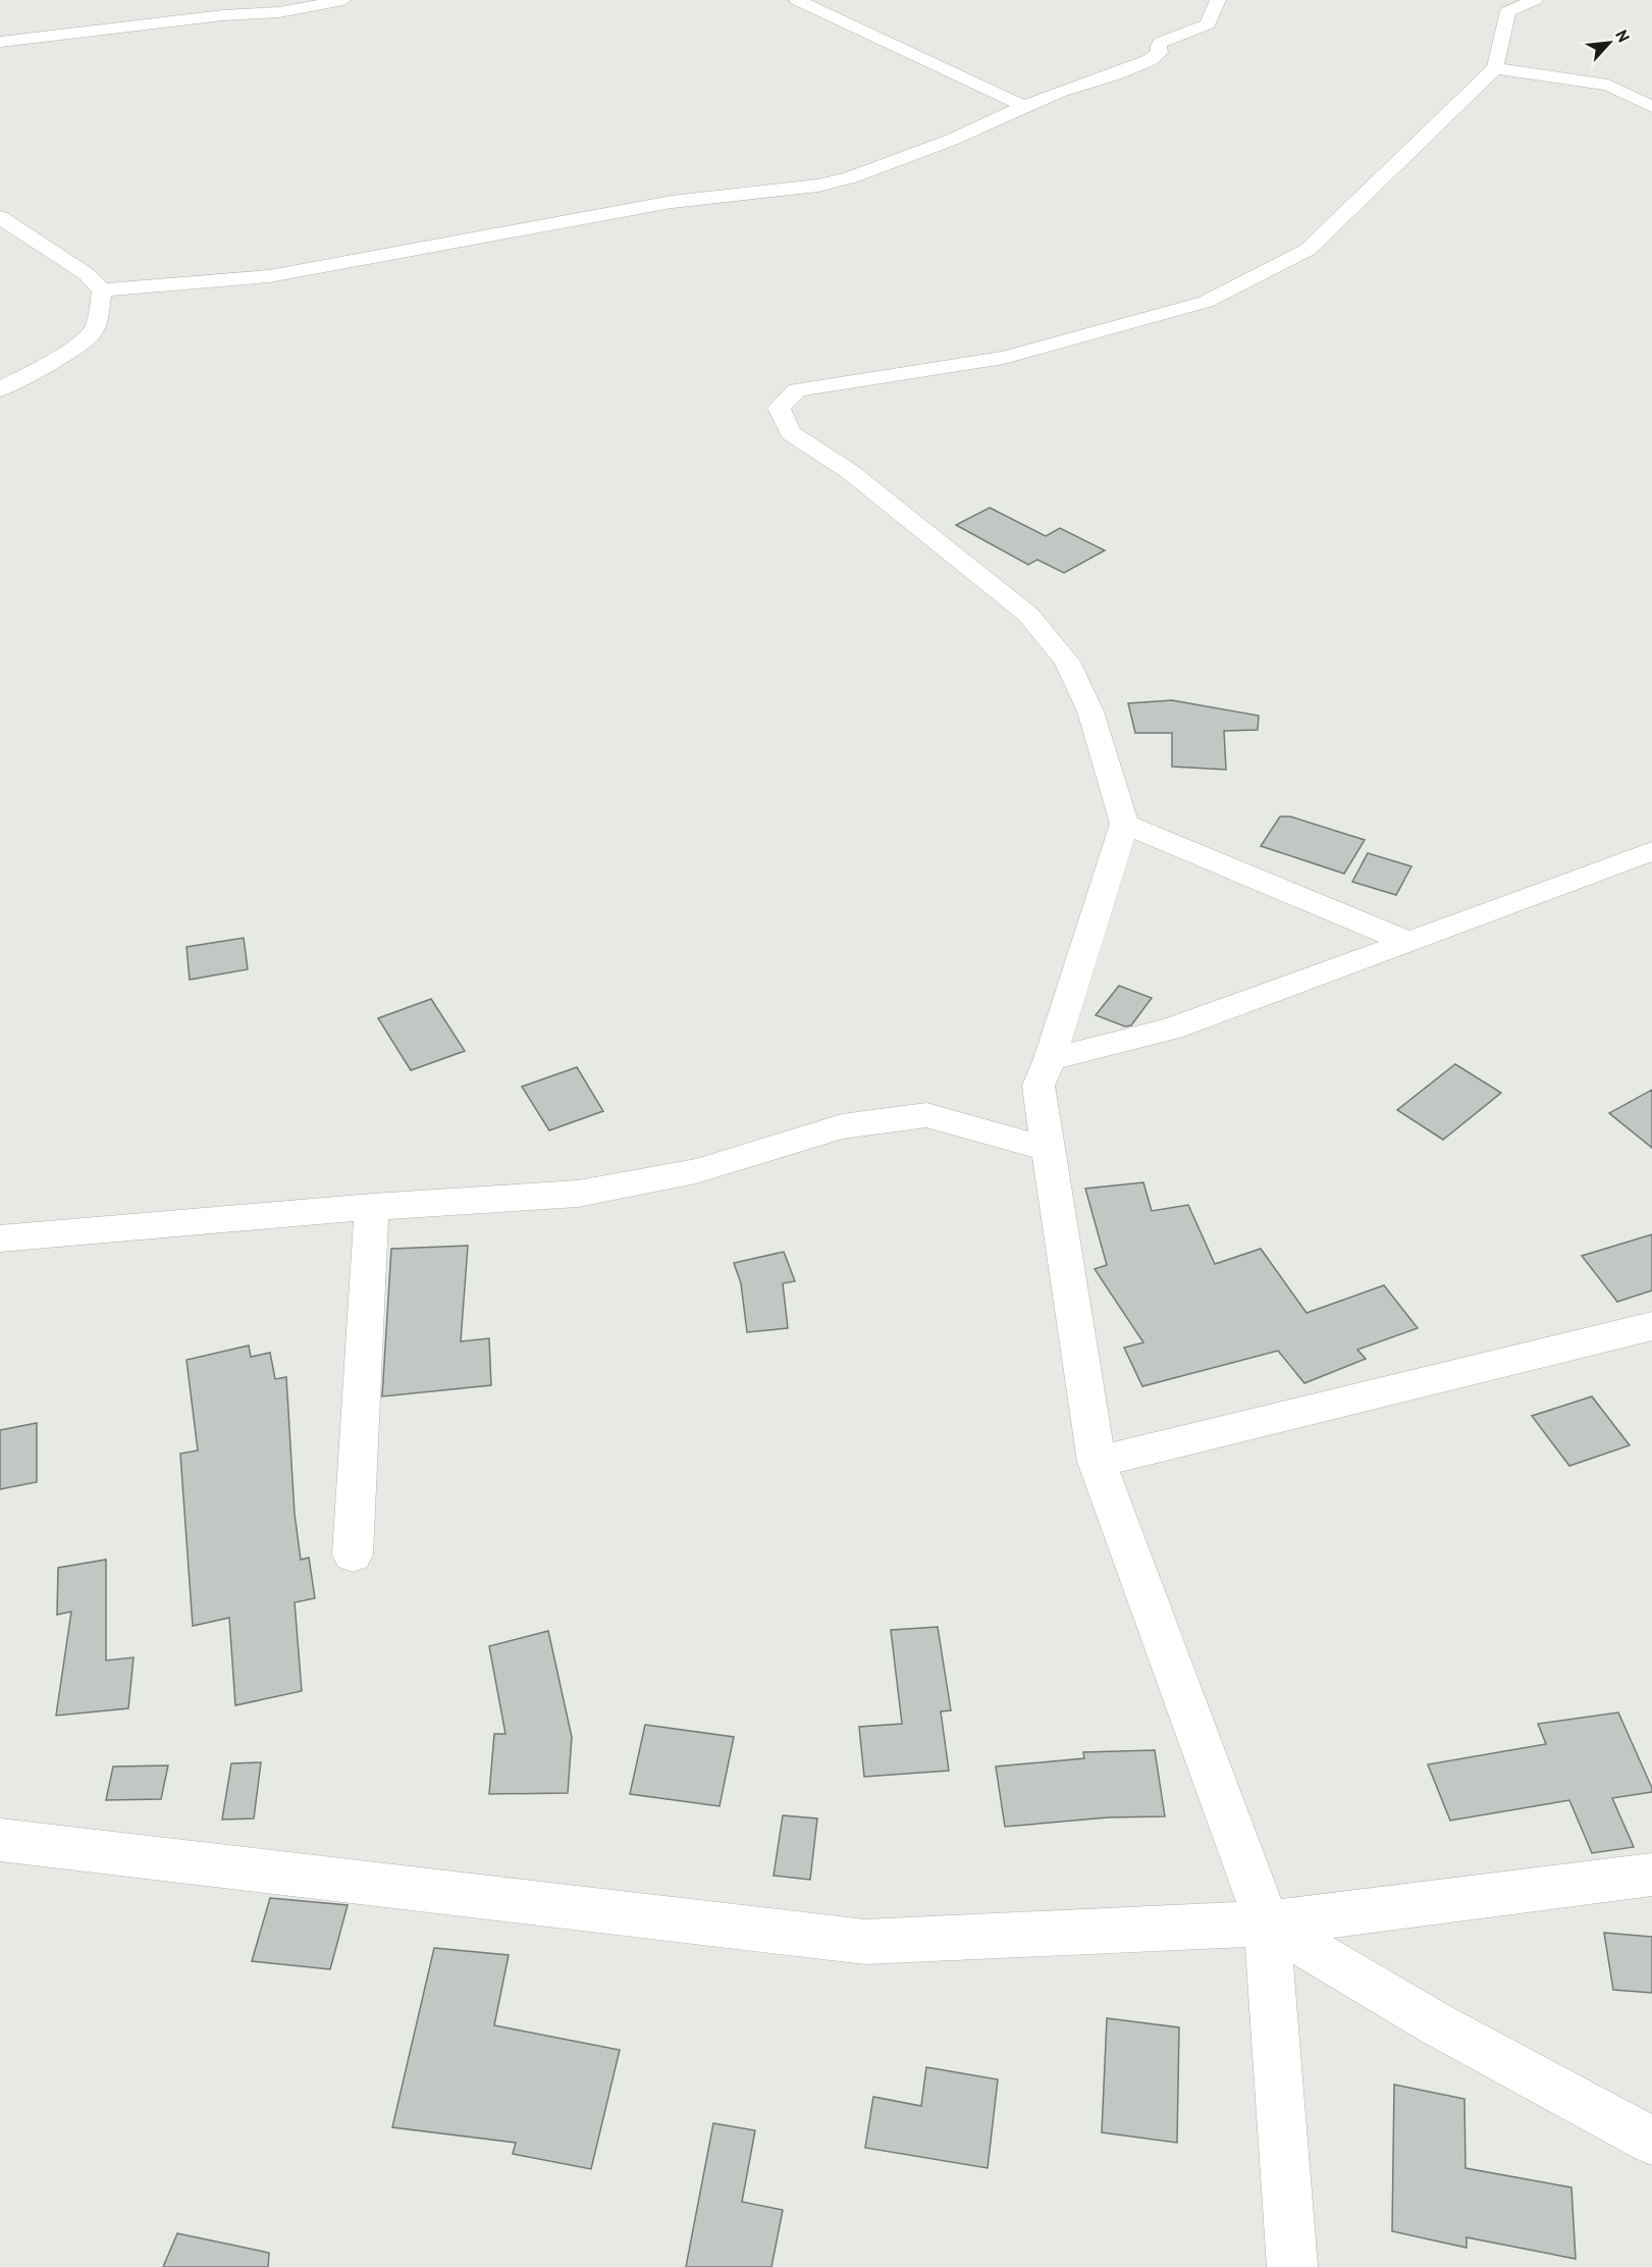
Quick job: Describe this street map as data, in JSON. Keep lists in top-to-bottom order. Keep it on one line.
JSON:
{"north":"top right"}
